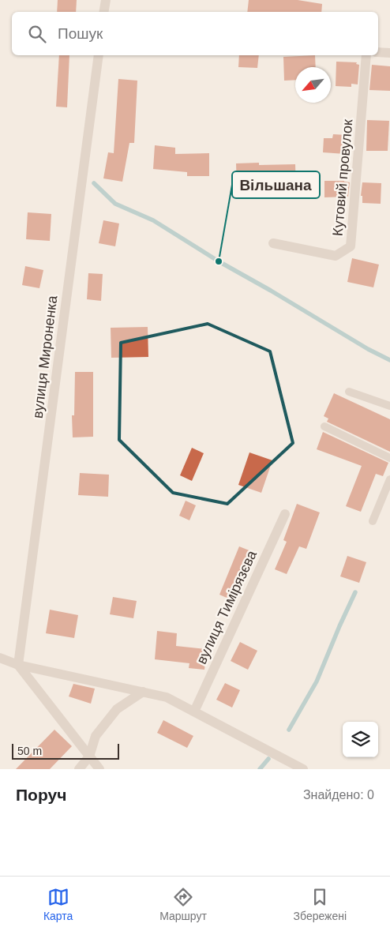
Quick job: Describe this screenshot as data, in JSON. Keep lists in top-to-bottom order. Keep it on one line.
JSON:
{"streets":{"street":["Кутовий провулок","вулиця Мироненка","вулиця Тимірязєва"]},"places":["Вільшана"],"scale_bar":"50 m","north":"bottom left","page":{"search":"Пошук","scale":"50 m","heading":["Поруч","Знайдено: 0"],"nav":["Карта","Маршрут","Збережені"]}}
